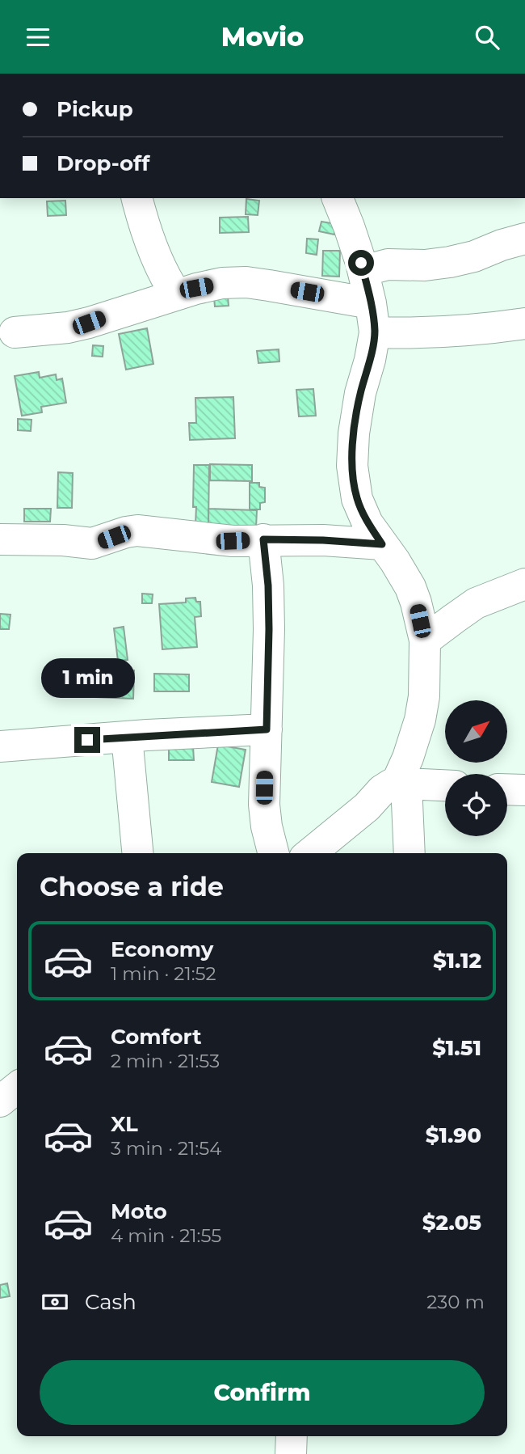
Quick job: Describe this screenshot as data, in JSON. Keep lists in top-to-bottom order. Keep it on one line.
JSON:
{"north":"top right","page":{"header":"Movio","banner":["Pickup","Drop-off"],"bubble":"1 min","heading":"Choose a ride","list":[{"name":"Economy","note":"1 min · 21:52","value":"$1.12"},{"name":"Comfort","note":"2 min · 21:53","value":"$1.51"},{"name":"XL","note":"3 min · 21:54","value":"$1.90"},{"name":"Moto","note":"4 min · 21:55","value":"$2.05"}],"pay":["Cash","230 m"],"buttons":"Confirm"}}
